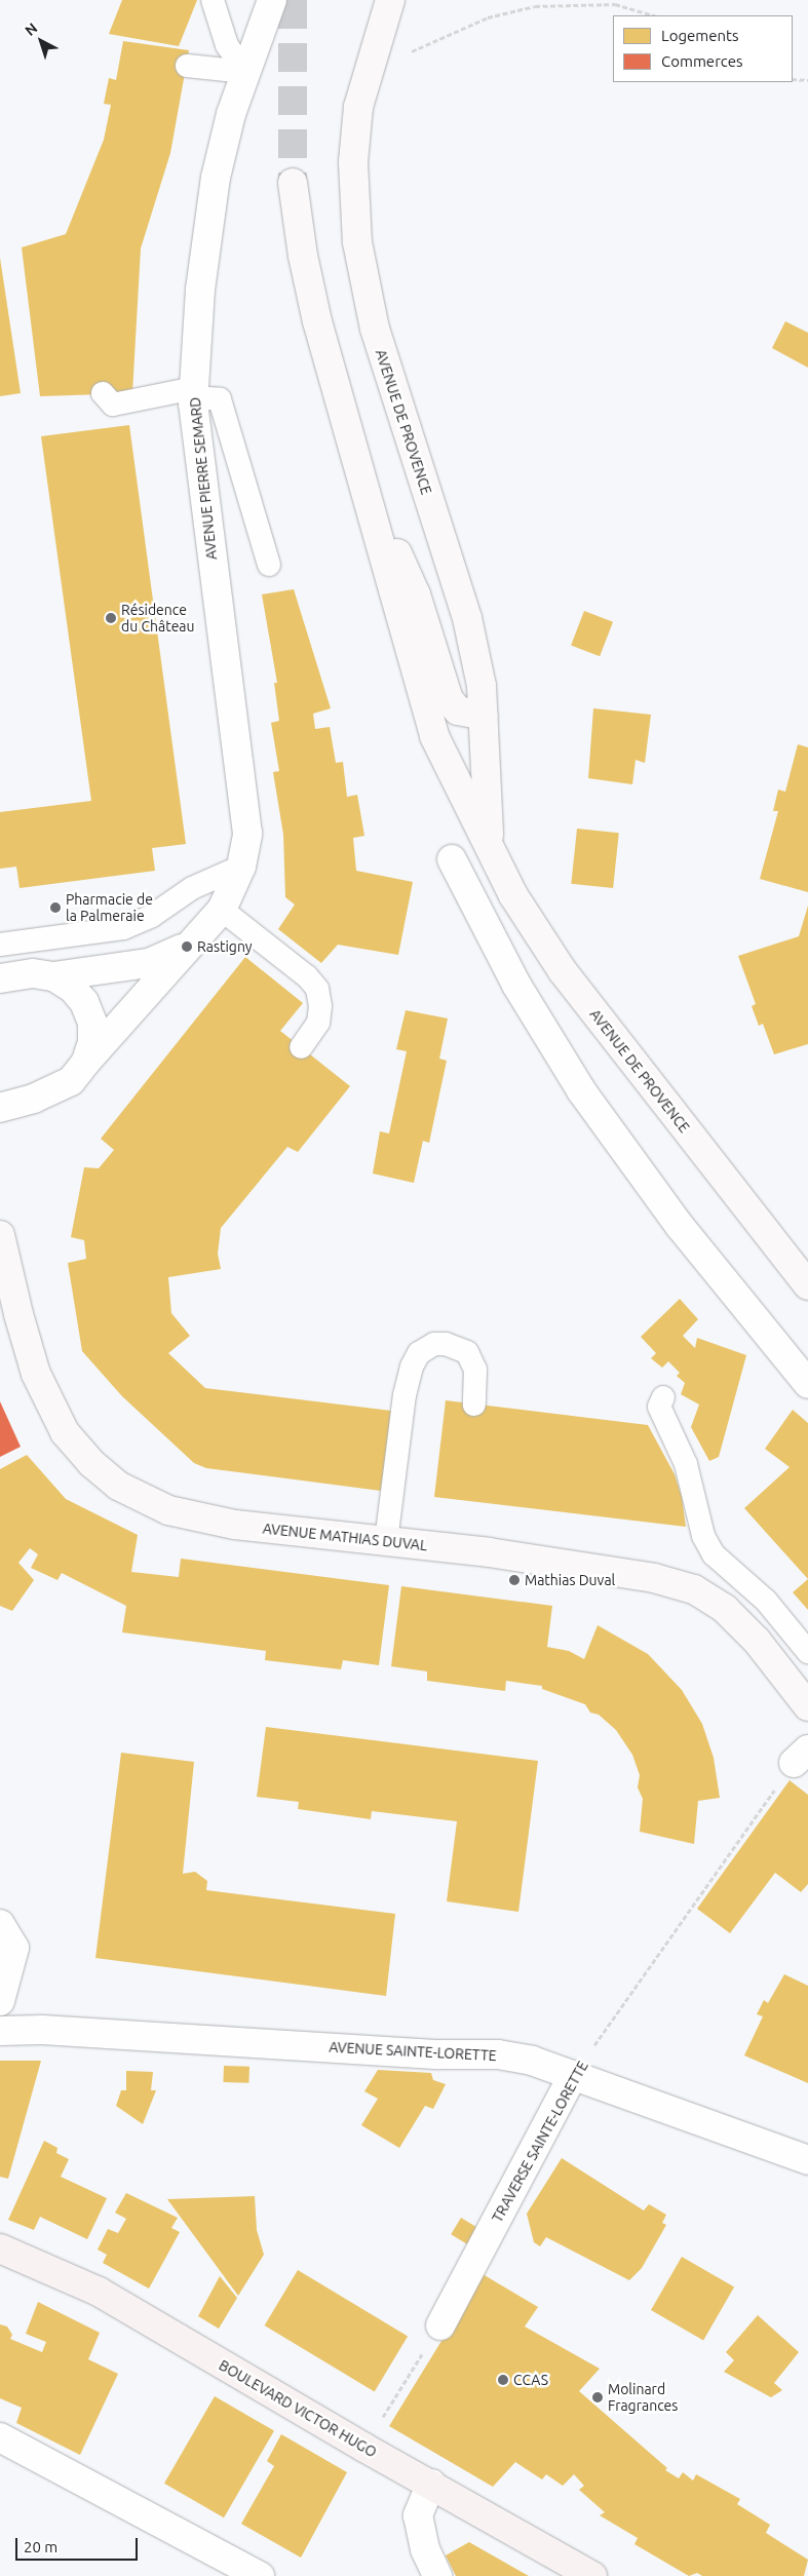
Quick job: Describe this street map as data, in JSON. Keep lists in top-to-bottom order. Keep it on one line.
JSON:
{"streets":{"main road":["AVENUE DE PROVENCE","AVENUE MATHIAS DUVAL","BOULEVARD VICTOR HUGO"],"street":["AVENUE PIERRE SEMARD","AVENUE SAINTE-LORETTE","TRAVERSE SAINTE-LORETTE"]},"crossings":[["AVENUE SAINTE-LORETTE","TRAVERSE SAINTE-LORETTE"]],"places":["Résidence du Château","Pharmacie de la Palmeraie","Rastigny","Mathias Duval","CCAS","Molinard Fragrances"],"legend":["Logements","Commerces"],"scale_bar":"20 m","north":"top left"}
